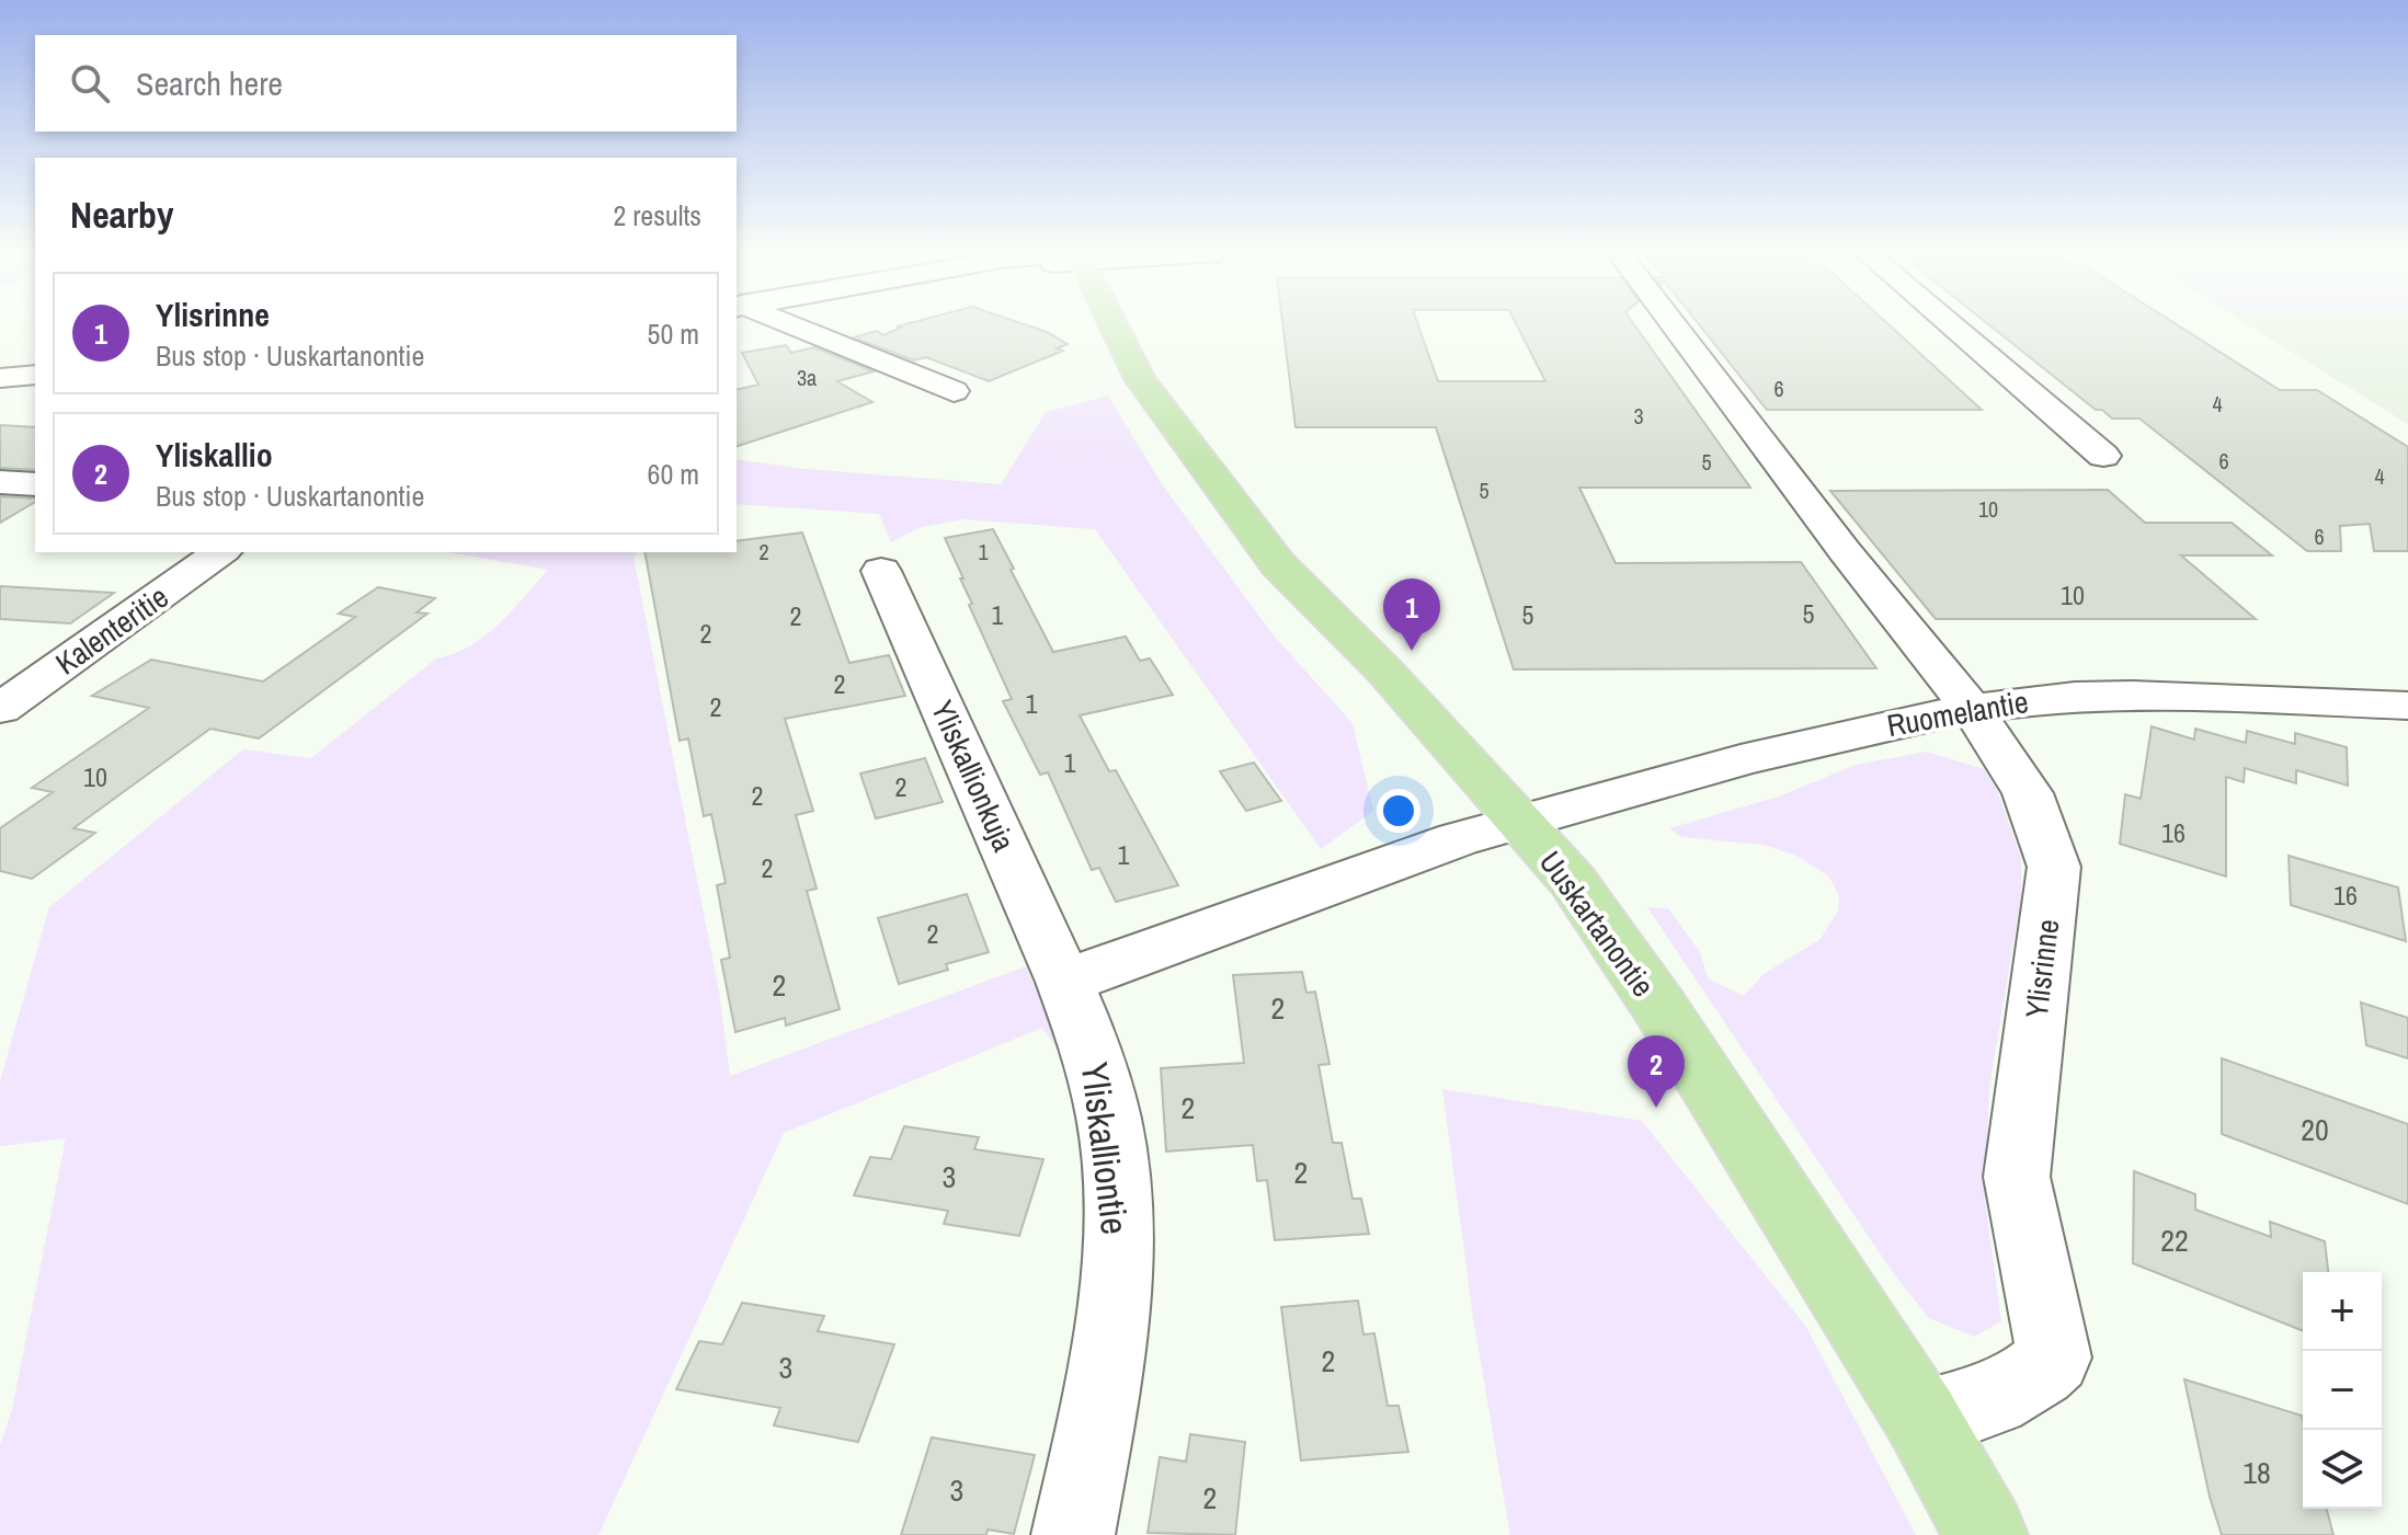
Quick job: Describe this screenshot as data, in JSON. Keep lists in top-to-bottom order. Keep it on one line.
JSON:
{"streets":{"main road":["Uuskartanontie"],"street":["Kalenteritie","Ruomelantie","Yliskallionkuja","Ylisrinne","Yliskalliontie"]},"crossings":[["Ruomelantie","Uuskartanontie"],["Ruomelantie","Ylisrinne"],["Yliskallionkuja","Yliskalliontie"],["Uuskartanontie","Ylisrinne"]],"house_numbers":["3a","6","4","3","6","5","4","5","10","6","2","1","10","5","1","5","2","2","2","1","2","1","10","2","2","16","1","2","16","2","2","2","2","20","2","3","22","2","3","18","3","2"],"page":{"search":"Search here","heading":["Nearby","2 results"],"list":[{"mark":"1","name":"Ylisrinne","note":"Bus stop · Uuskartanontie","value":"50 m"},{"mark":"2","name":"Yliskallio","note":"Bus stop · Uuskartanontie","value":"60 m"}],"pins":["1","2"],"map_buttons":["+","−"]}}
